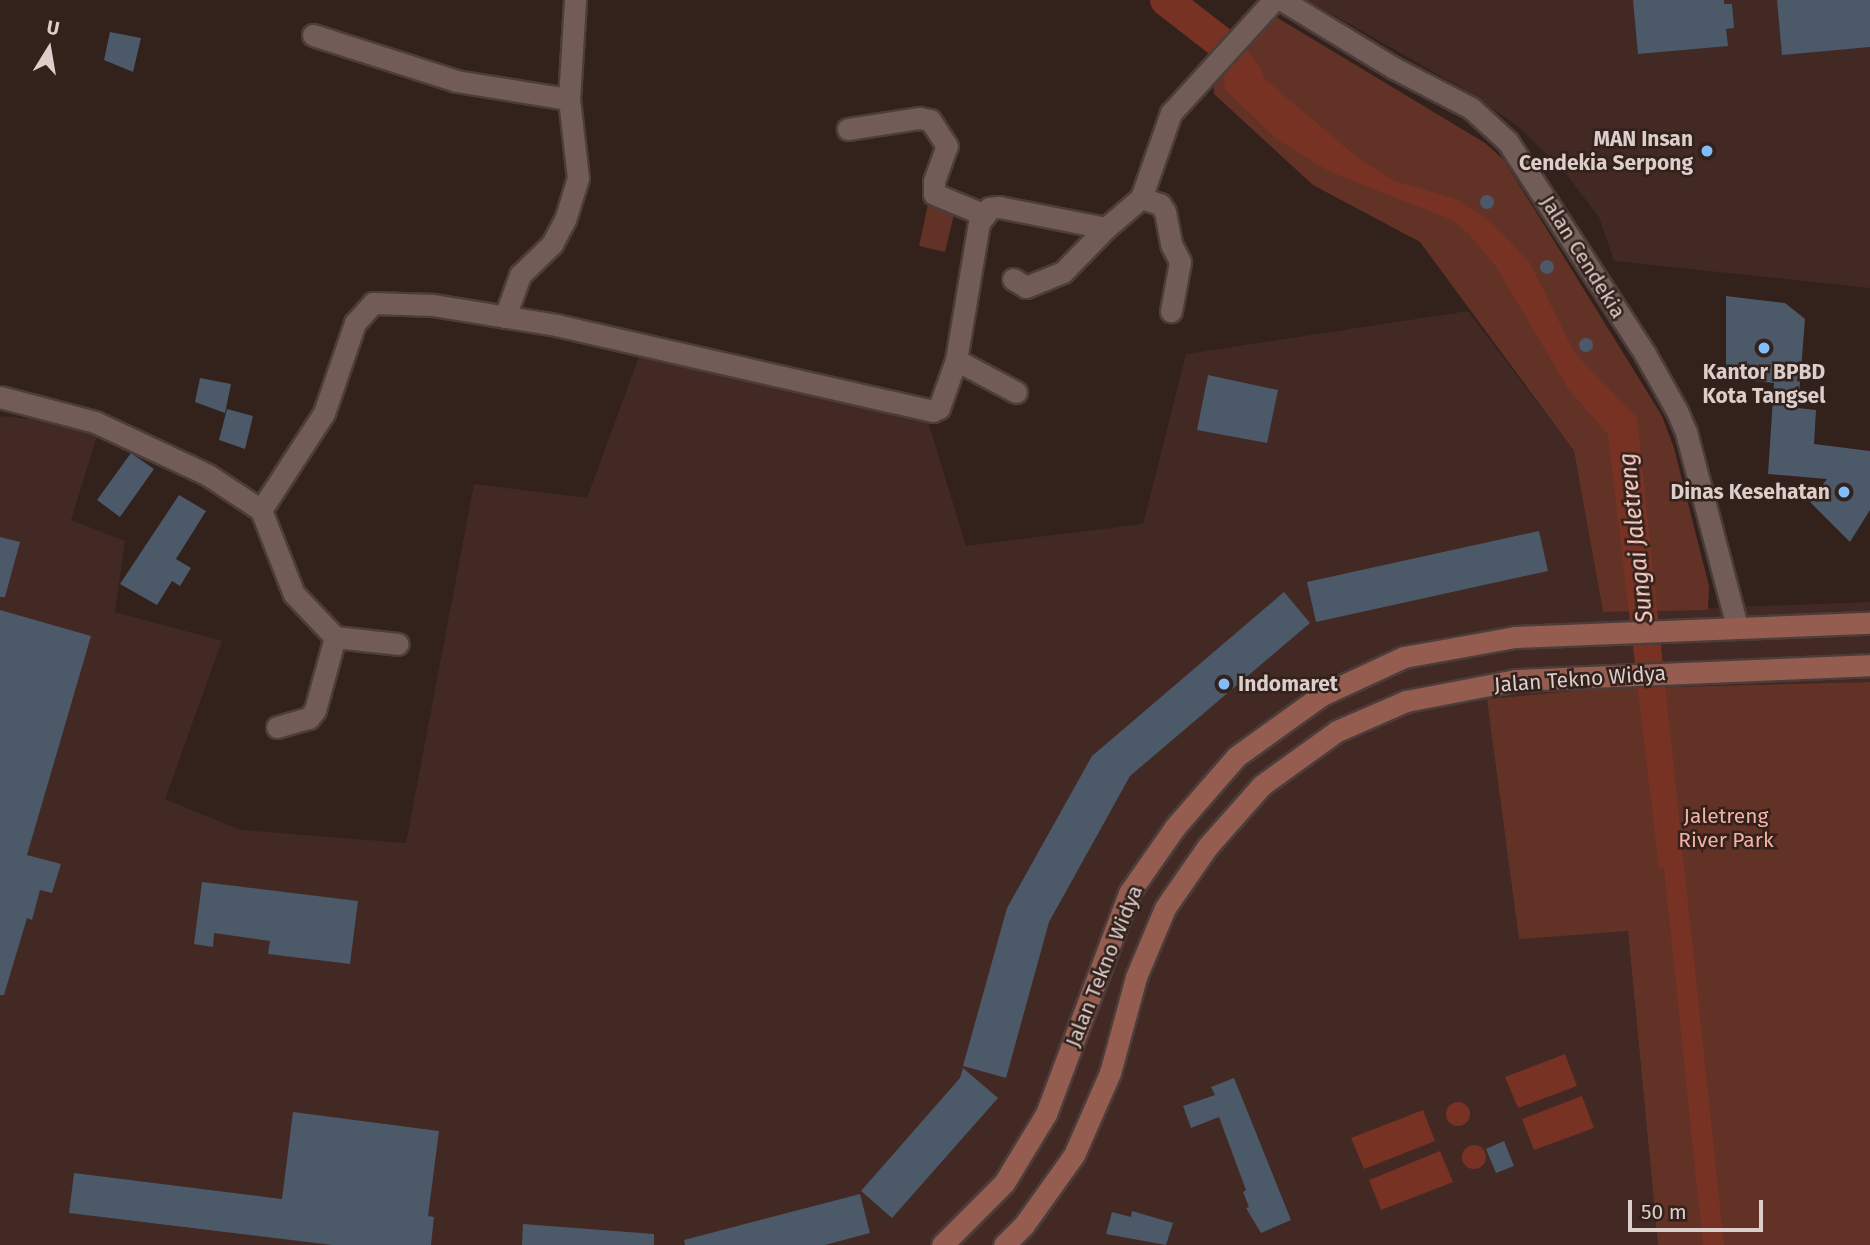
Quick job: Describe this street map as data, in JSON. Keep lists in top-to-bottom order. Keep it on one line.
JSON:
{"streets":{"main road":["Jalan Tekno Widya"],"street":["Jalan Cendekia"]},"crossings":[["Jalan Cendekia","Jalan Tekno Widya"]],"water":["Sungai Jaletreng"],"parks":["Jaletreng River Park"],"places":["MAN Insan Cendekia Serpong","Kantor BPBD Kota Tangsel","Dinas Kesehatan","Indomaret"],"scale_bar":"50 m","north":"top"}
